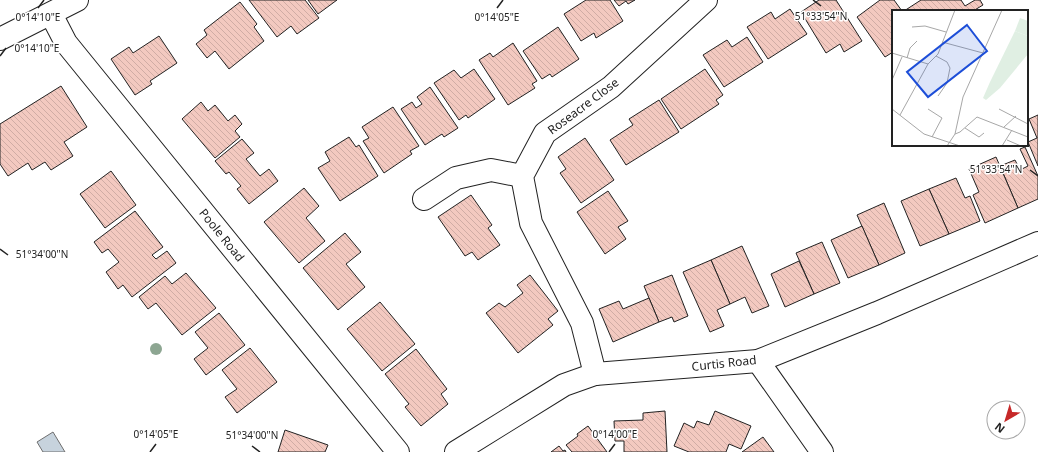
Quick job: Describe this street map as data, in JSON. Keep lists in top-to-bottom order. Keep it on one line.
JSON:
{"streets":{"street":["Roseacre Close","Poole Road","Curtis Road"]},"north":"bottom left","coordinates":["51°33'54\"N","0°14'10\"E","0°14'05\"E","51°34'00\"N","0°14'00\"E"]}
